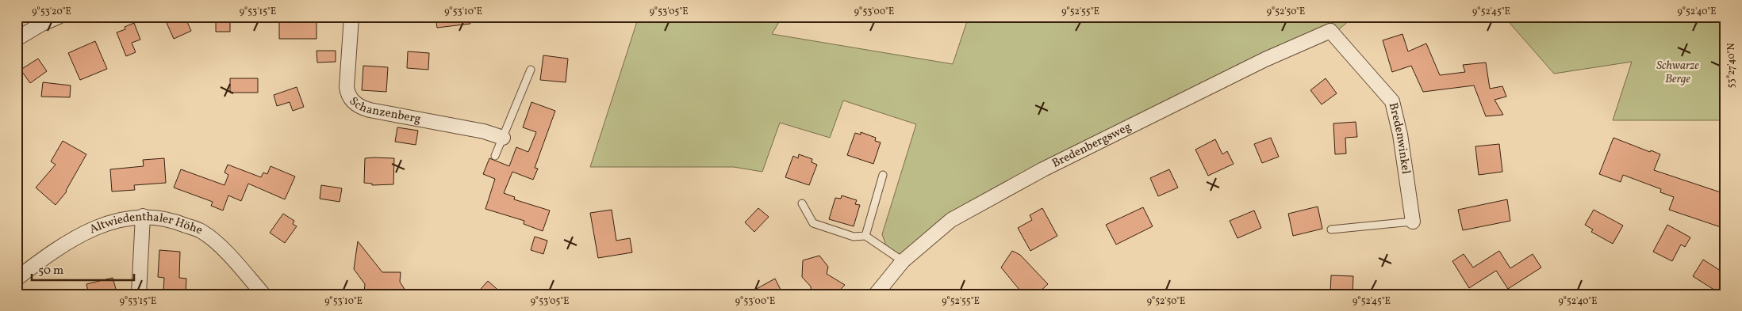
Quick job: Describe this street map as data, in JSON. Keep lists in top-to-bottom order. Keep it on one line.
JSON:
{"streets":{"street":["Schanzenberg","Bredenwinkel","Bredenbergsweg","Altwiedenthaler Höhe"]},"crossings":[["Bredenwinkel","Bredenbergsweg"]],"parks":["Schwarze Berge"],"scale_bar":"50 m","coordinates":["9°53'20\"E","9°53'15\"E","9°53'10\"E","9°53'05\"E","9°53'00\"E","9°52'55\"E","9°52'50\"E","9°52'45\"E","9°52'40\"E","53°27'40\"N"]}
